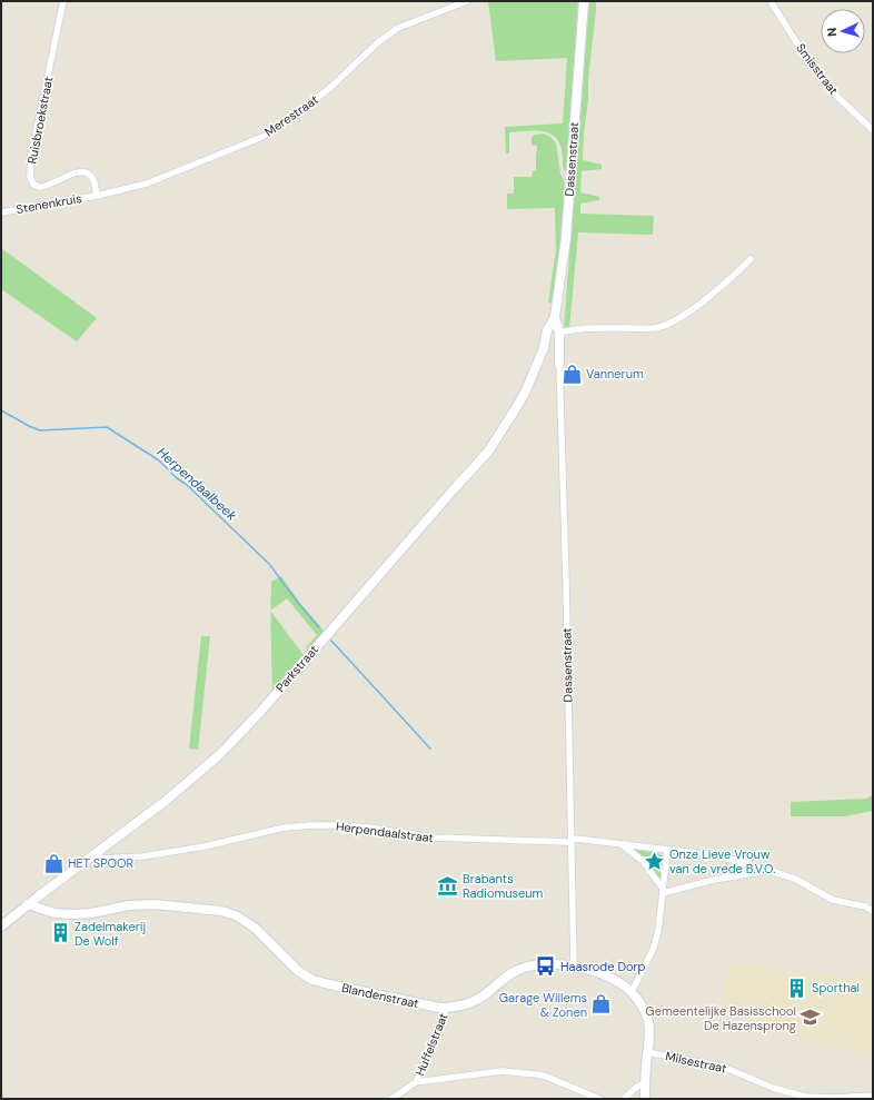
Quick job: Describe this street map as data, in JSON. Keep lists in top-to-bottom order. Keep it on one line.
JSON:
{"streets":{"street":["Smisstraat","Merestraat","Ruisbroekstraat","Dassenstraat","Stenenkruis","Parkstraat","Herpendaalstraat","Blandenstraat","Huffelstraat","Milsestraat"]},"crossings":[["Merestraat","Ruisbroekstraat"],["Merestraat","Stenenkruis"],["Ruisbroekstraat","Stenenkruis"],["Dassenstraat","Parkstraat"],["Dassenstraat","Herpendaalstraat"],["Dassenstraat","Blandenstraat"],["Parkstraat","Herpendaalstraat"],["Parkstraat","Blandenstraat"],["Blandenstraat","Huffelstraat"],["Blandenstraat","Milsestraat"]],"water":["Herpendaalbeek"],"places":{"shop":["Vannerum","HET SPOOR","Garage Willems & Zonen"],"place":["Onze Lieve Vrouw van de vrede B.V.O."],"museum":["Brabants Radiomuseum"],"building":["Zadelmakerij De Wolf","Sporthal"],"bus stop":["Haasrode Dorp"],"school or university":["Gemeentelijke Basisschool De Hazensprong"]},"north":"left"}
